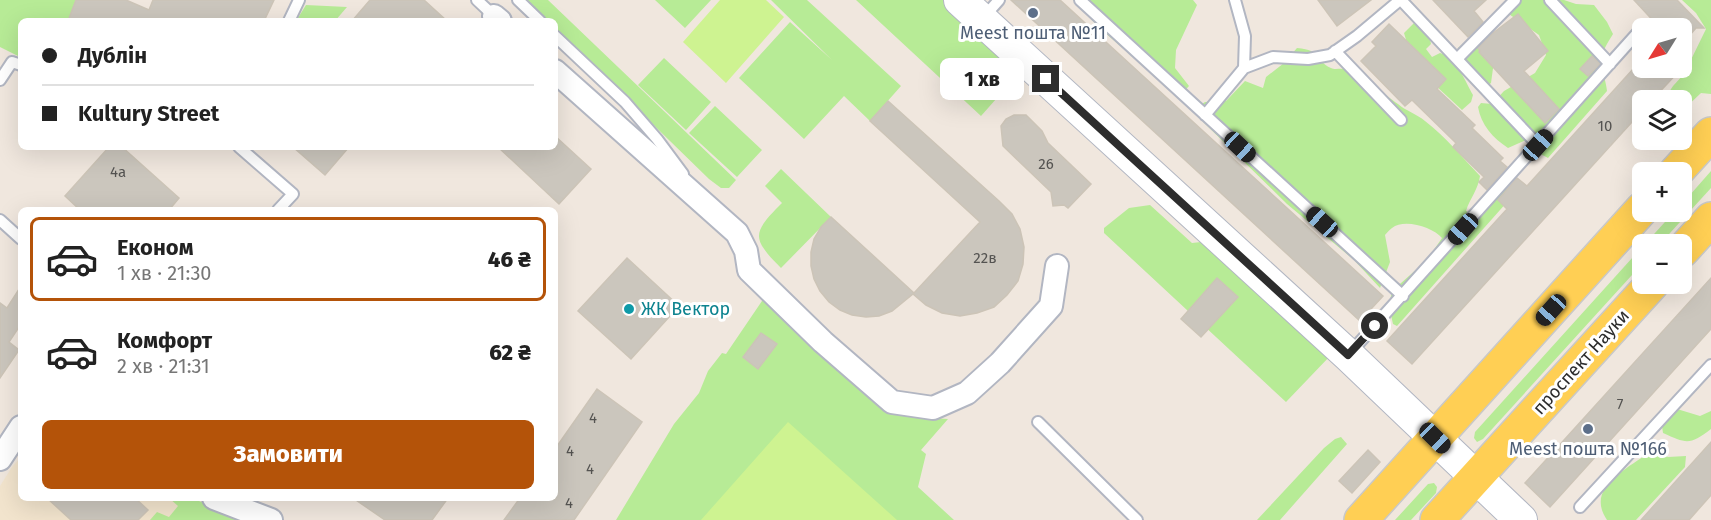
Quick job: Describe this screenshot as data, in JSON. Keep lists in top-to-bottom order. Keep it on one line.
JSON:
{"streets":{"main road":["проспект Науки"]},"places":["Meest пошта №11","ЖК Вектор","Meest пошта №166"],"house_numbers":["10","26","4а","22в","7","4","4","4","4"],"north":"bottom left","page":{"map_buttons":["+","−"],"banner":["Дублін","Kultury Street"],"bubble":"1 хв","list":[{"name":"Економ","note":"1 хв · 21:30","value":"46 ₴"},{"name":"Комфорт","note":"2 хв · 21:31","value":"62 ₴"}],"buttons":"Замовити"}}
